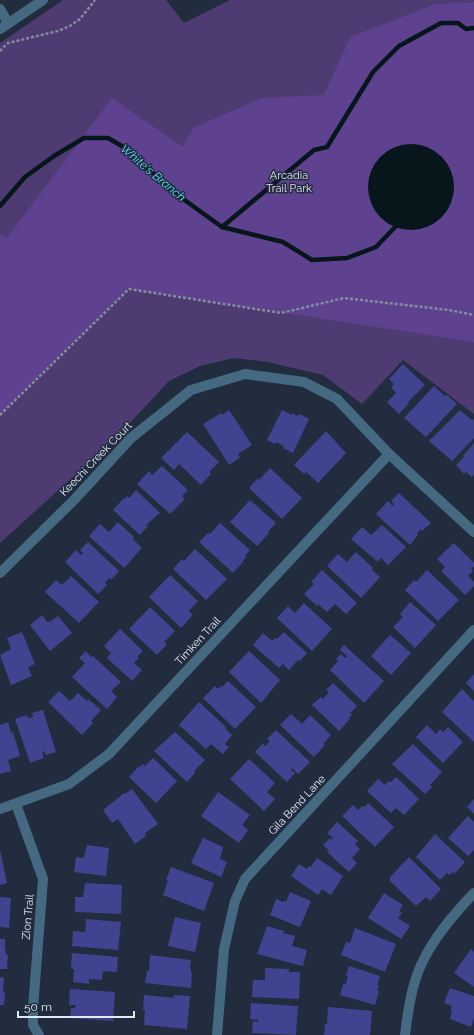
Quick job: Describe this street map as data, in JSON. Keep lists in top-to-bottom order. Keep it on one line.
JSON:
{"streets":{"street":["Keechi Creek Court","Timken Trail","Gila Bend Lane","Zion Trail"]},"crossings":[["Keechi Creek Court","Timken Trail"],["Timken Trail","Zion Trail"]],"water":["White's Branch"],"parks":["Arcadia Trail Park"],"scale_bar":"50 m"}
